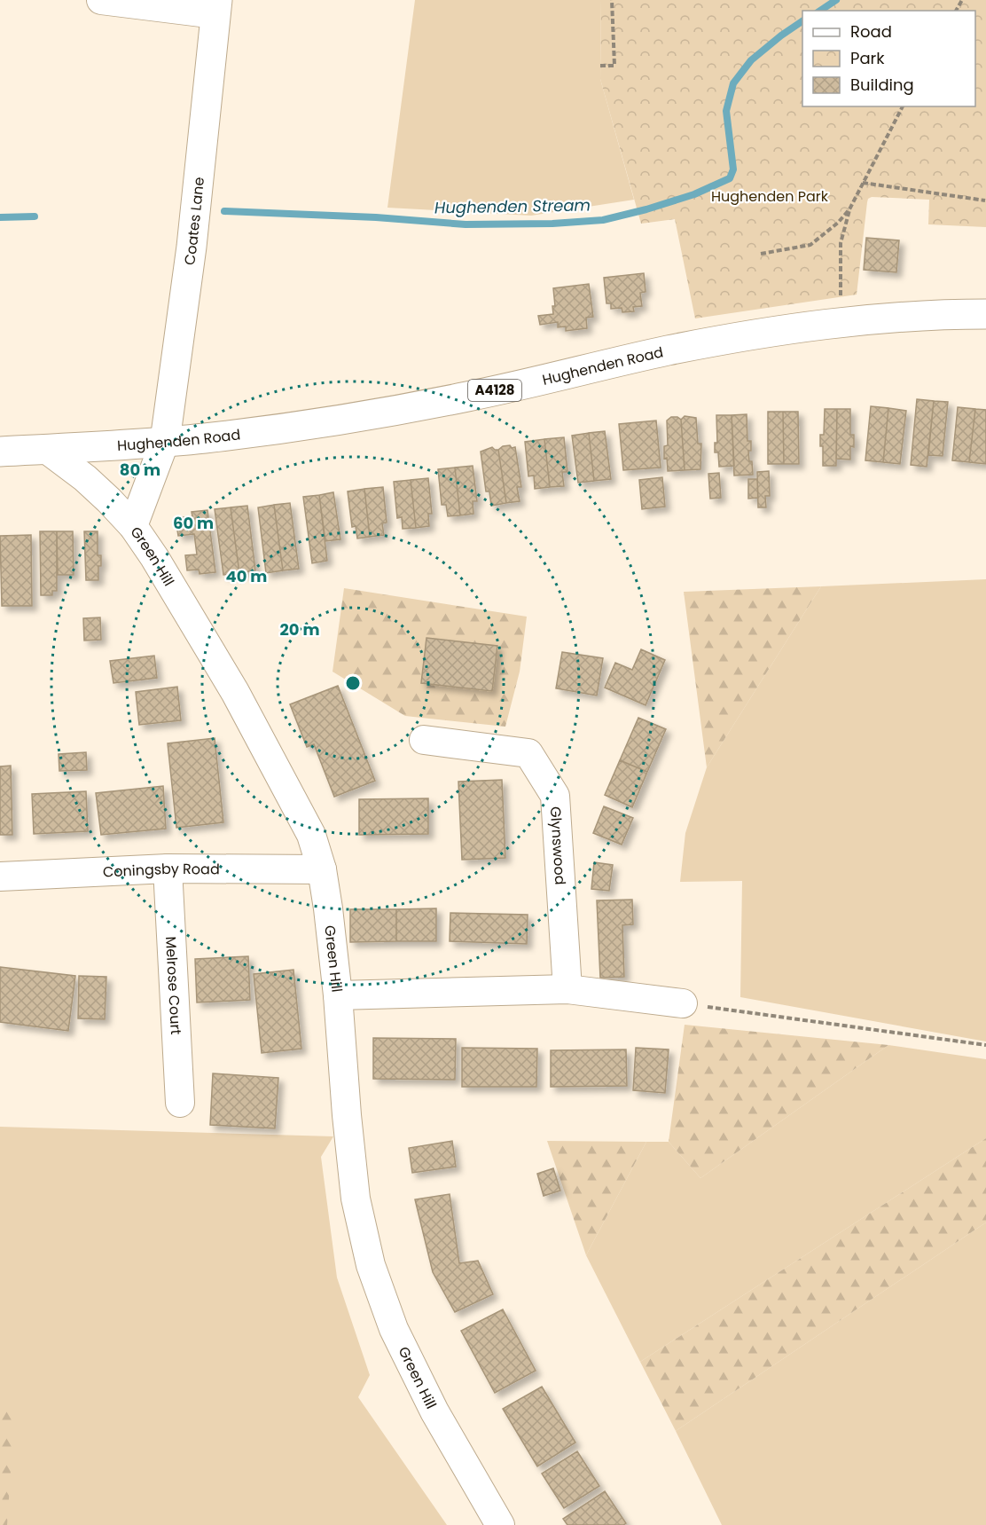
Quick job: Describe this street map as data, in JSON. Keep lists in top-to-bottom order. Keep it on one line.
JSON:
{"streets":{"main road":["Coates Lane","Hughenden Road","A4128"],"street":["Green Hill","Glynswood","Coningsby Road","Melrose Court"]},"crossings":[["Coates Lane","Hughenden Road"],["Hughenden Road","Green Hill"],["Green Hill","Coningsby Road"],["Coningsby Road","Melrose Court"]],"water":["Hughenden Stream"],"parks":["Hughenden Park"],"legend":["Road","Park","Building"],"rings":["80 m","60 m","40 m","20 m"]}
